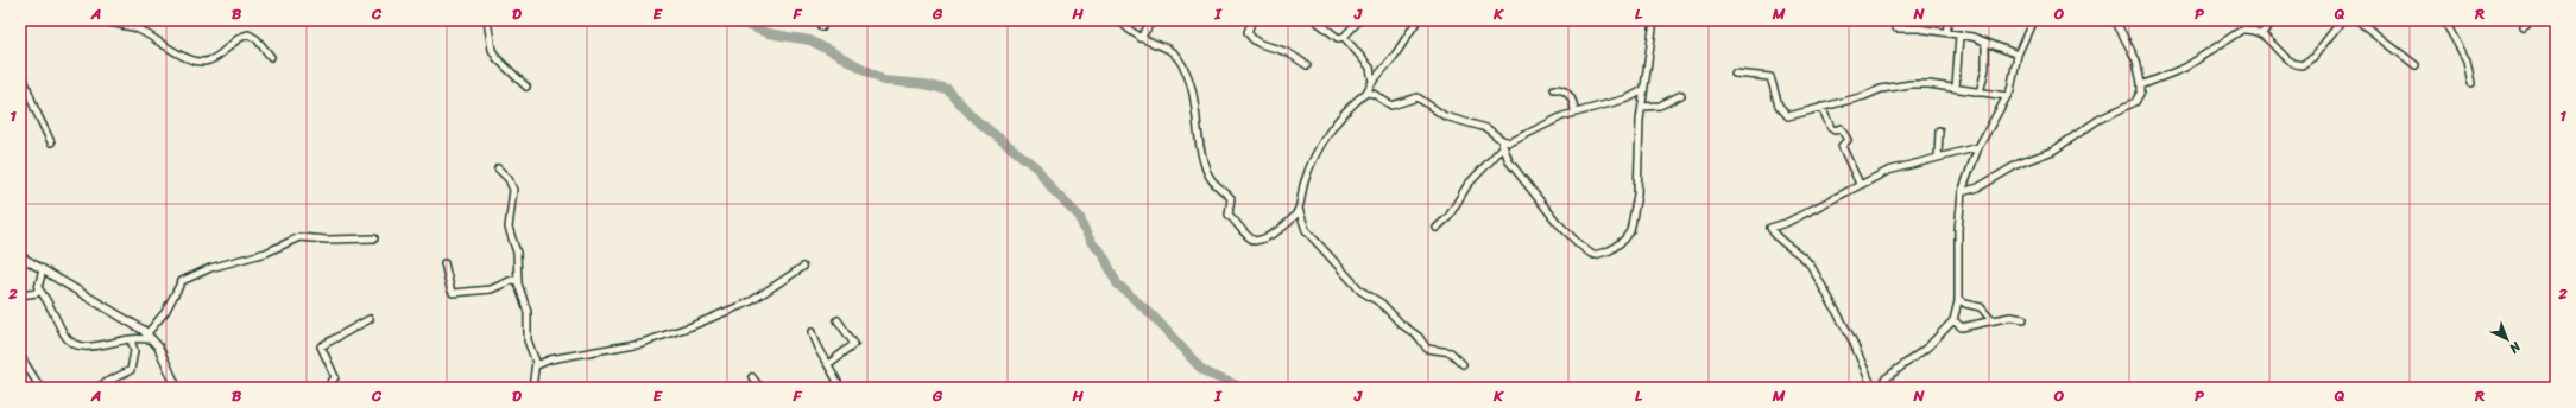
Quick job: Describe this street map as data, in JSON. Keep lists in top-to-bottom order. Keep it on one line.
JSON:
{"north":"bottom right","grid":{"columns":["A","B","C","D","E","F","G","H","I","J","K","L","M","N","O","P","Q","R"],"rows":["1","2"]}}
